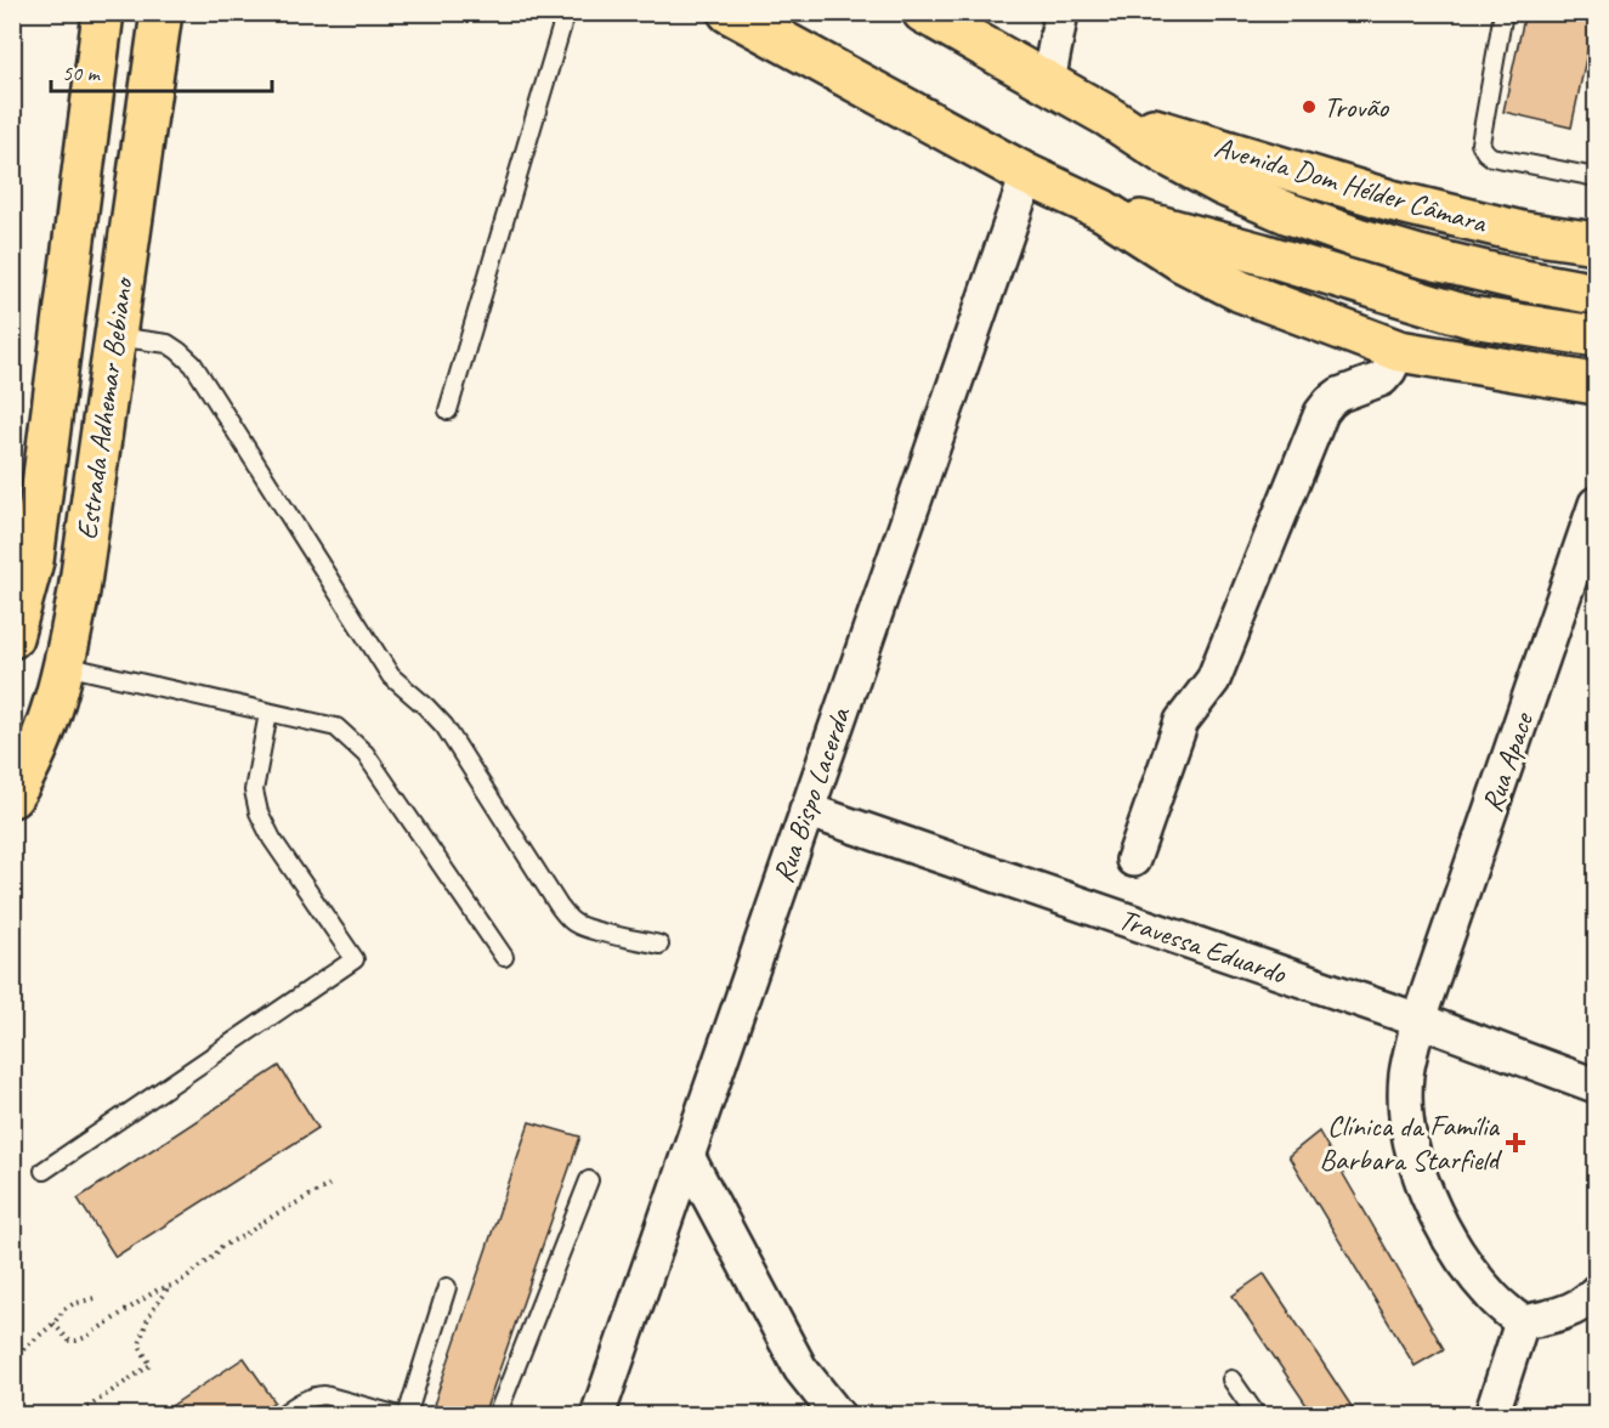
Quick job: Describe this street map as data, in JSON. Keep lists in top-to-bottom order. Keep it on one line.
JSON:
{"streets":{"main road":["Avenida Dom Hélder Câmara","Estrada Adhemar Bebiano"],"street":["Rua Apace","Rua Bispo Lacerda","Travessa Eduardo"]},"crossings":[["Rua Apace","Travessa Eduardo"],["Rua Bispo Lacerda","Travessa Eduardo"]],"places":{"other":["Trovão"],"health":["Clínica da Família Barbara Starfield"]},"scale_bar":"50 m"}
